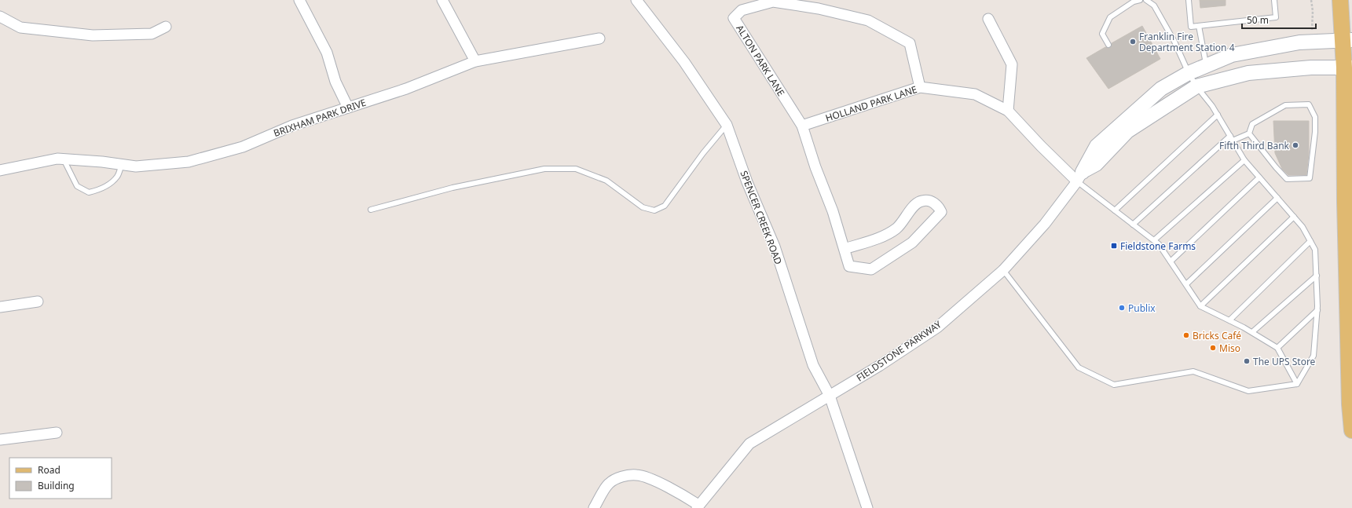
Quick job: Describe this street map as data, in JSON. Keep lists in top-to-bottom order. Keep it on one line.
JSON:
{"streets":{"street":["ALTON PARK LANE","HOLLAND PARK LANE","BRIXHAM PARK DRIVE","SPENCER CREEK ROAD","FIELDSTONE PARKWAY"]},"crossings":[["ALTON PARK LANE","HOLLAND PARK LANE"],["HOLLAND PARK LANE","FIELDSTONE PARKWAY"],["SPENCER CREEK ROAD","FIELDSTONE PARKWAY"]],"places":{"other":["Franklin Fire Department Station 4","Fifth Third Bank","Publix","Bricks Café","Miso","The UPS Store"],"transit":["Fieldstone Farms"]},"legend":["Road","Building"],"scale_bar":"50 m"}
